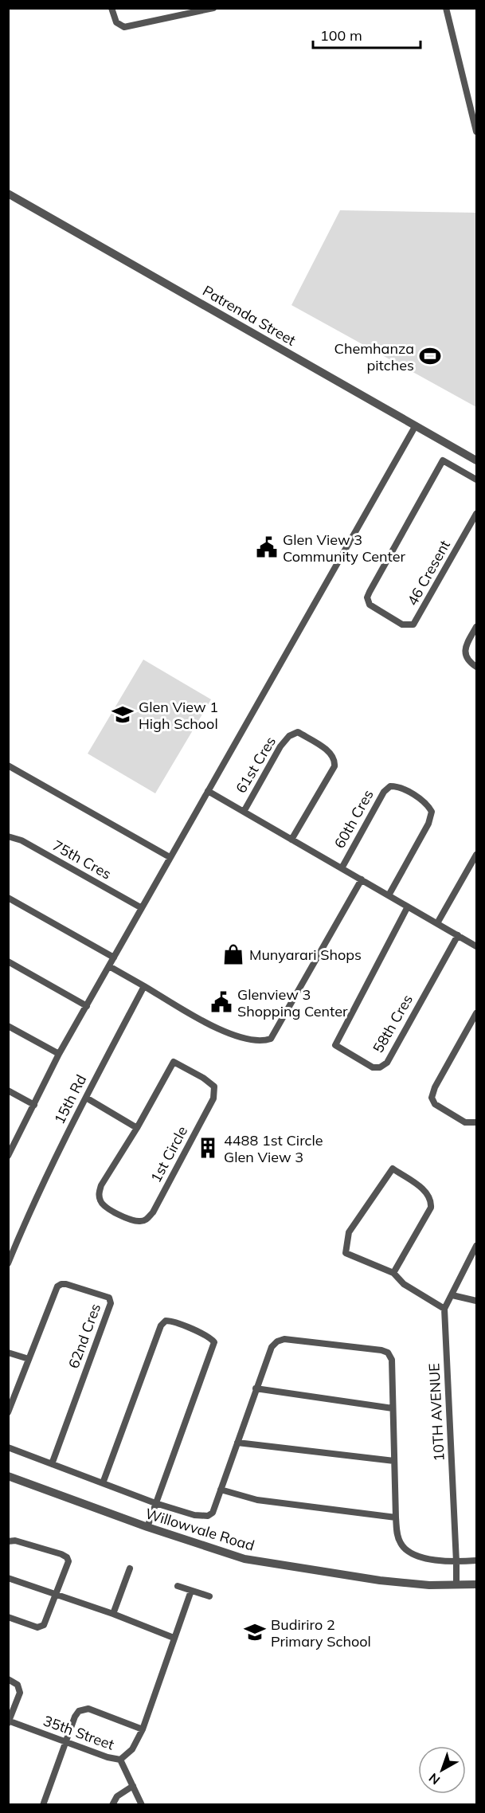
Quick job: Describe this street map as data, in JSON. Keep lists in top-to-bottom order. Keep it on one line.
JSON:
{"streets":{"street":["Patrenda Street","46 Cresent","61st Cres","60th Cres","75th Cres","58th Cres","15th Rd","1st Circle","62nd Cres","10TH AVENUE","Willowvale Road","35th Street"]},"crossings":[["10TH AVENUE","Willowvale Road"]],"places":{"sports":["Chemhanza pitches"],"public building":["Glen View 3 Community Center","Glenview 3 Shopping Center"],"school or university":["Glen View 1 High School","Budiriro 2 Primary School"],"shop":["Munyarari Shops"],"building":["4488 1st Circle Glen View 3"]},"scale_bar":"100 m","north":"bottom left"}
